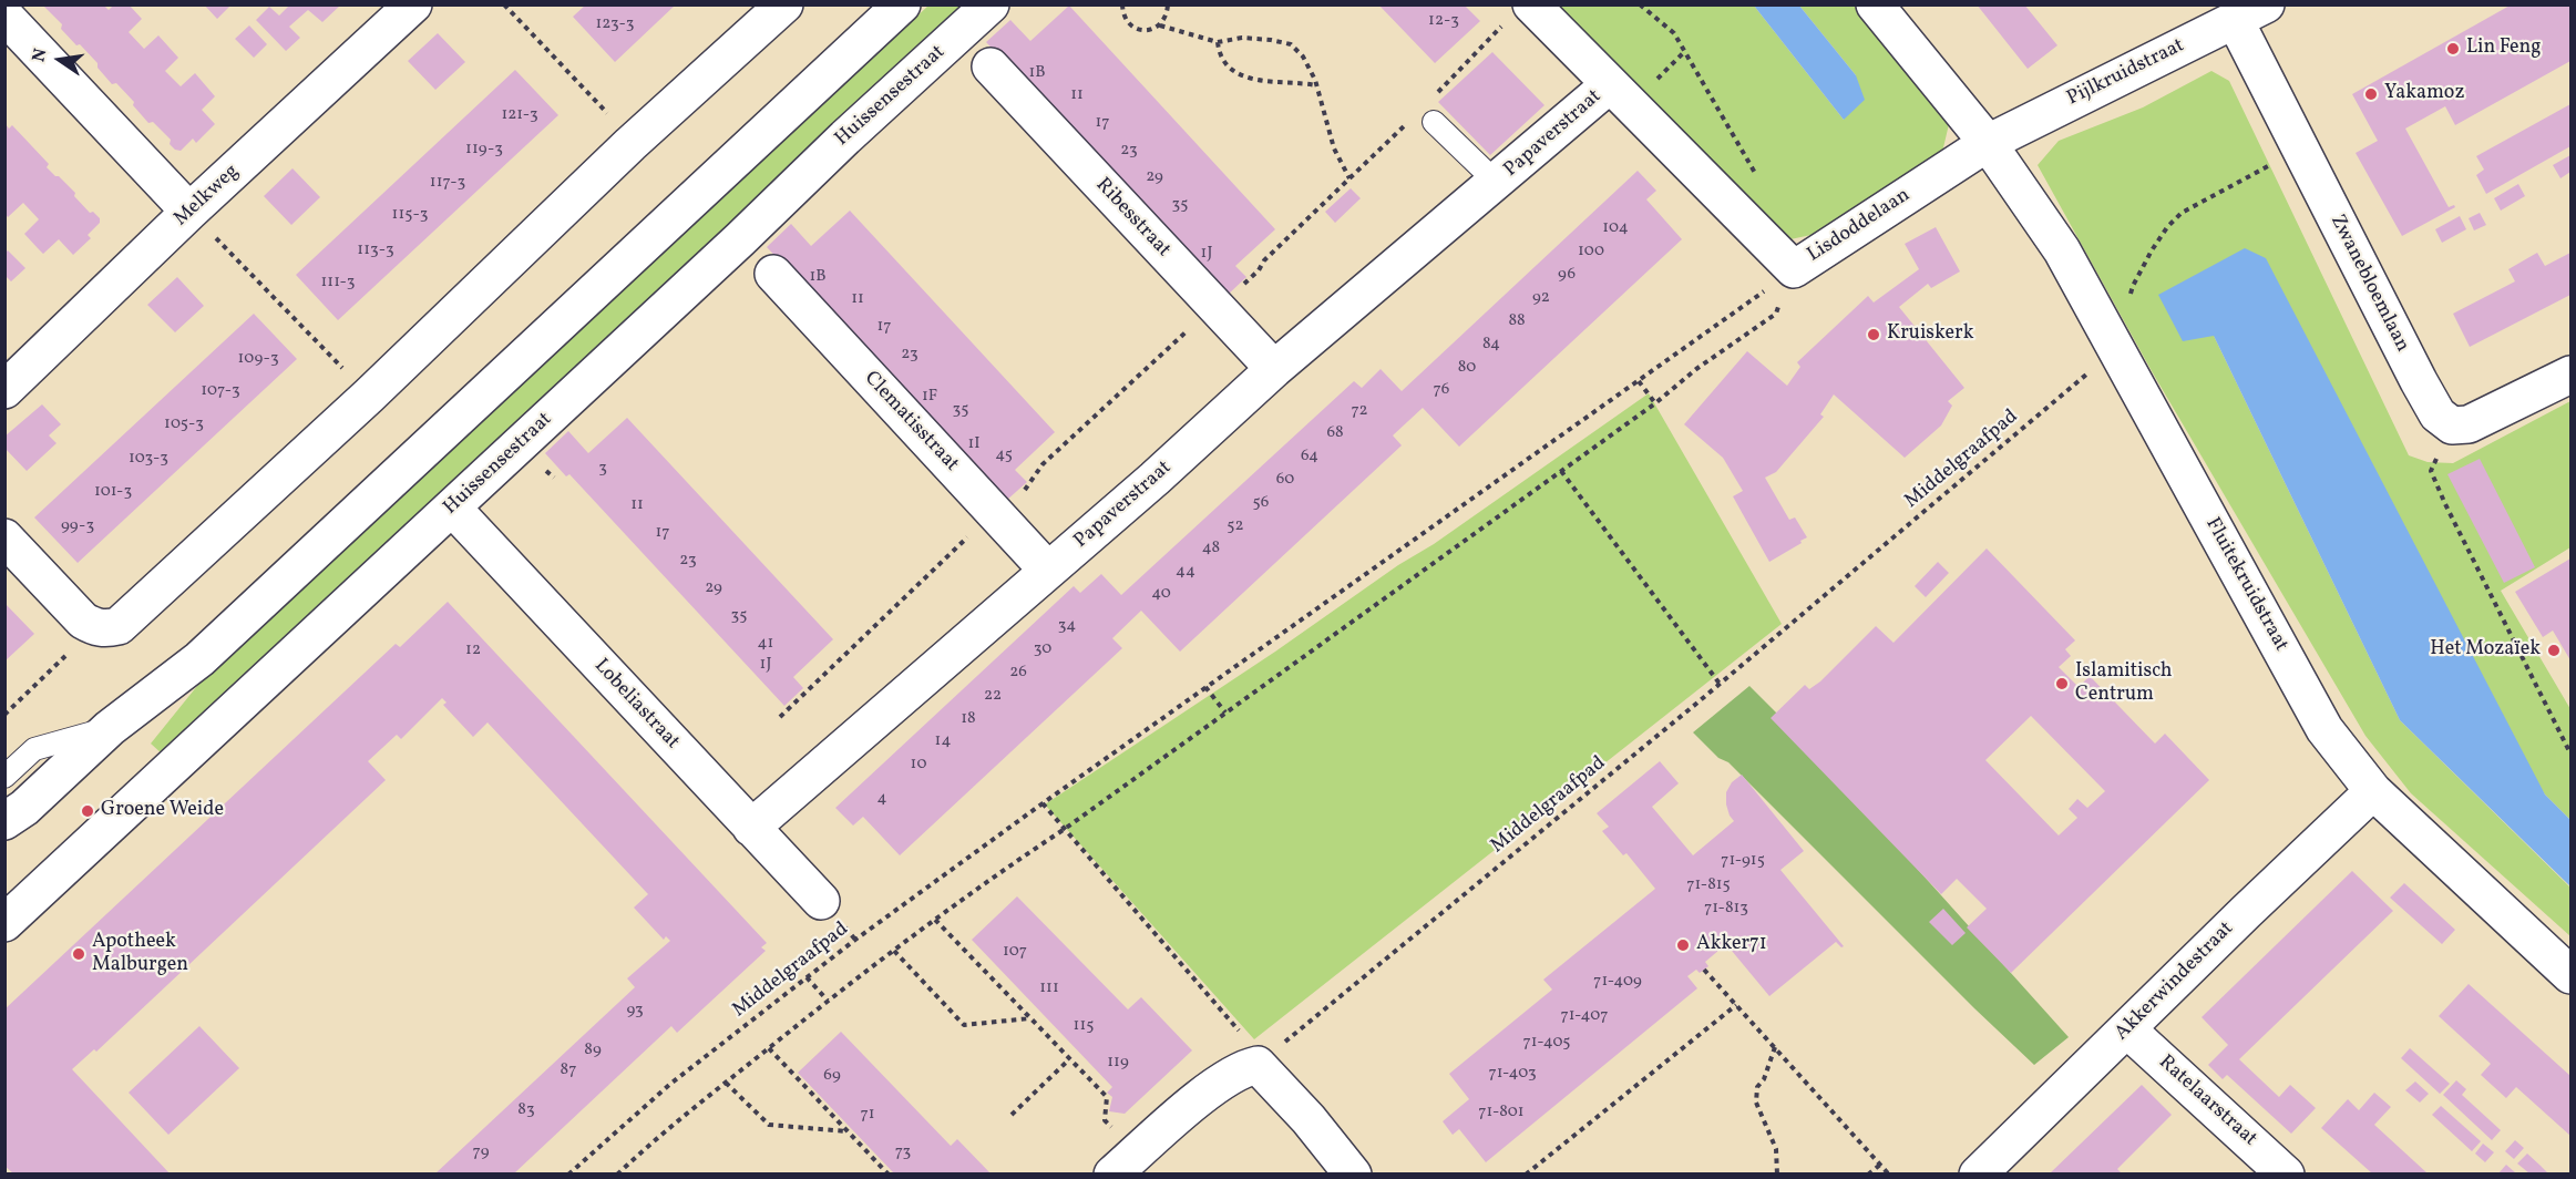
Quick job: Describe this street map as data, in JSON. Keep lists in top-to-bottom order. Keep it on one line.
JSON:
{"streets":{"street":["Pijlkruidstraat","Huissensestraat","Papaverstraat","Melkweg","Ribesstraat","Lisdoddelaan","Zwanebloemlaan","Clematisstraat","Fluitekruidstraat","Lobeliastraat","Akkerwindestraat","Ratelaarstraat"],"path":["Middelgraafpad"]},"crossings":[["Pijlkruidstraat","Lisdoddelaan"],["Pijlkruidstraat","Zwanebloemlaan"],["Pijlkruidstraat","Fluitekruidstraat"],["Huissensestraat","Lobeliastraat"],["Papaverstraat","Ribesstraat"],["Papaverstraat","Lisdoddelaan"],["Papaverstraat","Clematisstraat"],["Papaverstraat","Lobeliastraat"],["Lisdoddelaan","Middelgraafpad"],["Lisdoddelaan","Fluitekruidstraat"],["Zwanebloemlaan","Middelgraafpad"],["Middelgraafpad","Fluitekruidstraat"],["Fluitekruidstraat","Akkerwindestraat"],["Akkerwindestraat","Ratelaarstraat"]],"places":["Lin Feng","Yakamoz","Kruiskerk","Het Mozaïek","Islamitisch Centrum","Groene Weide","Akker71","Apotheek Malburgen"],"house_numbers":["12-3","123-3","1B","11","121-3","17","119-3","23","29","117-3","35","115-3","104","113-3","100","1J","96","1B","111-3","92","11","88","17","84","23","109-3","80","76","107-3","1F","35","72","105-3","68","1I","45","64","103-3","3","60","101-3","56","11","99-3","52","17","48","23","44","29","40","35","34","41","30","12","1J","26","22","18","14","10","4","71-915","71-815","71-813","107","71-409","111","93","71-407","115","71-405","89","119","87","71-403","69","83","71-801","71","79","73"],"north":"left"}
